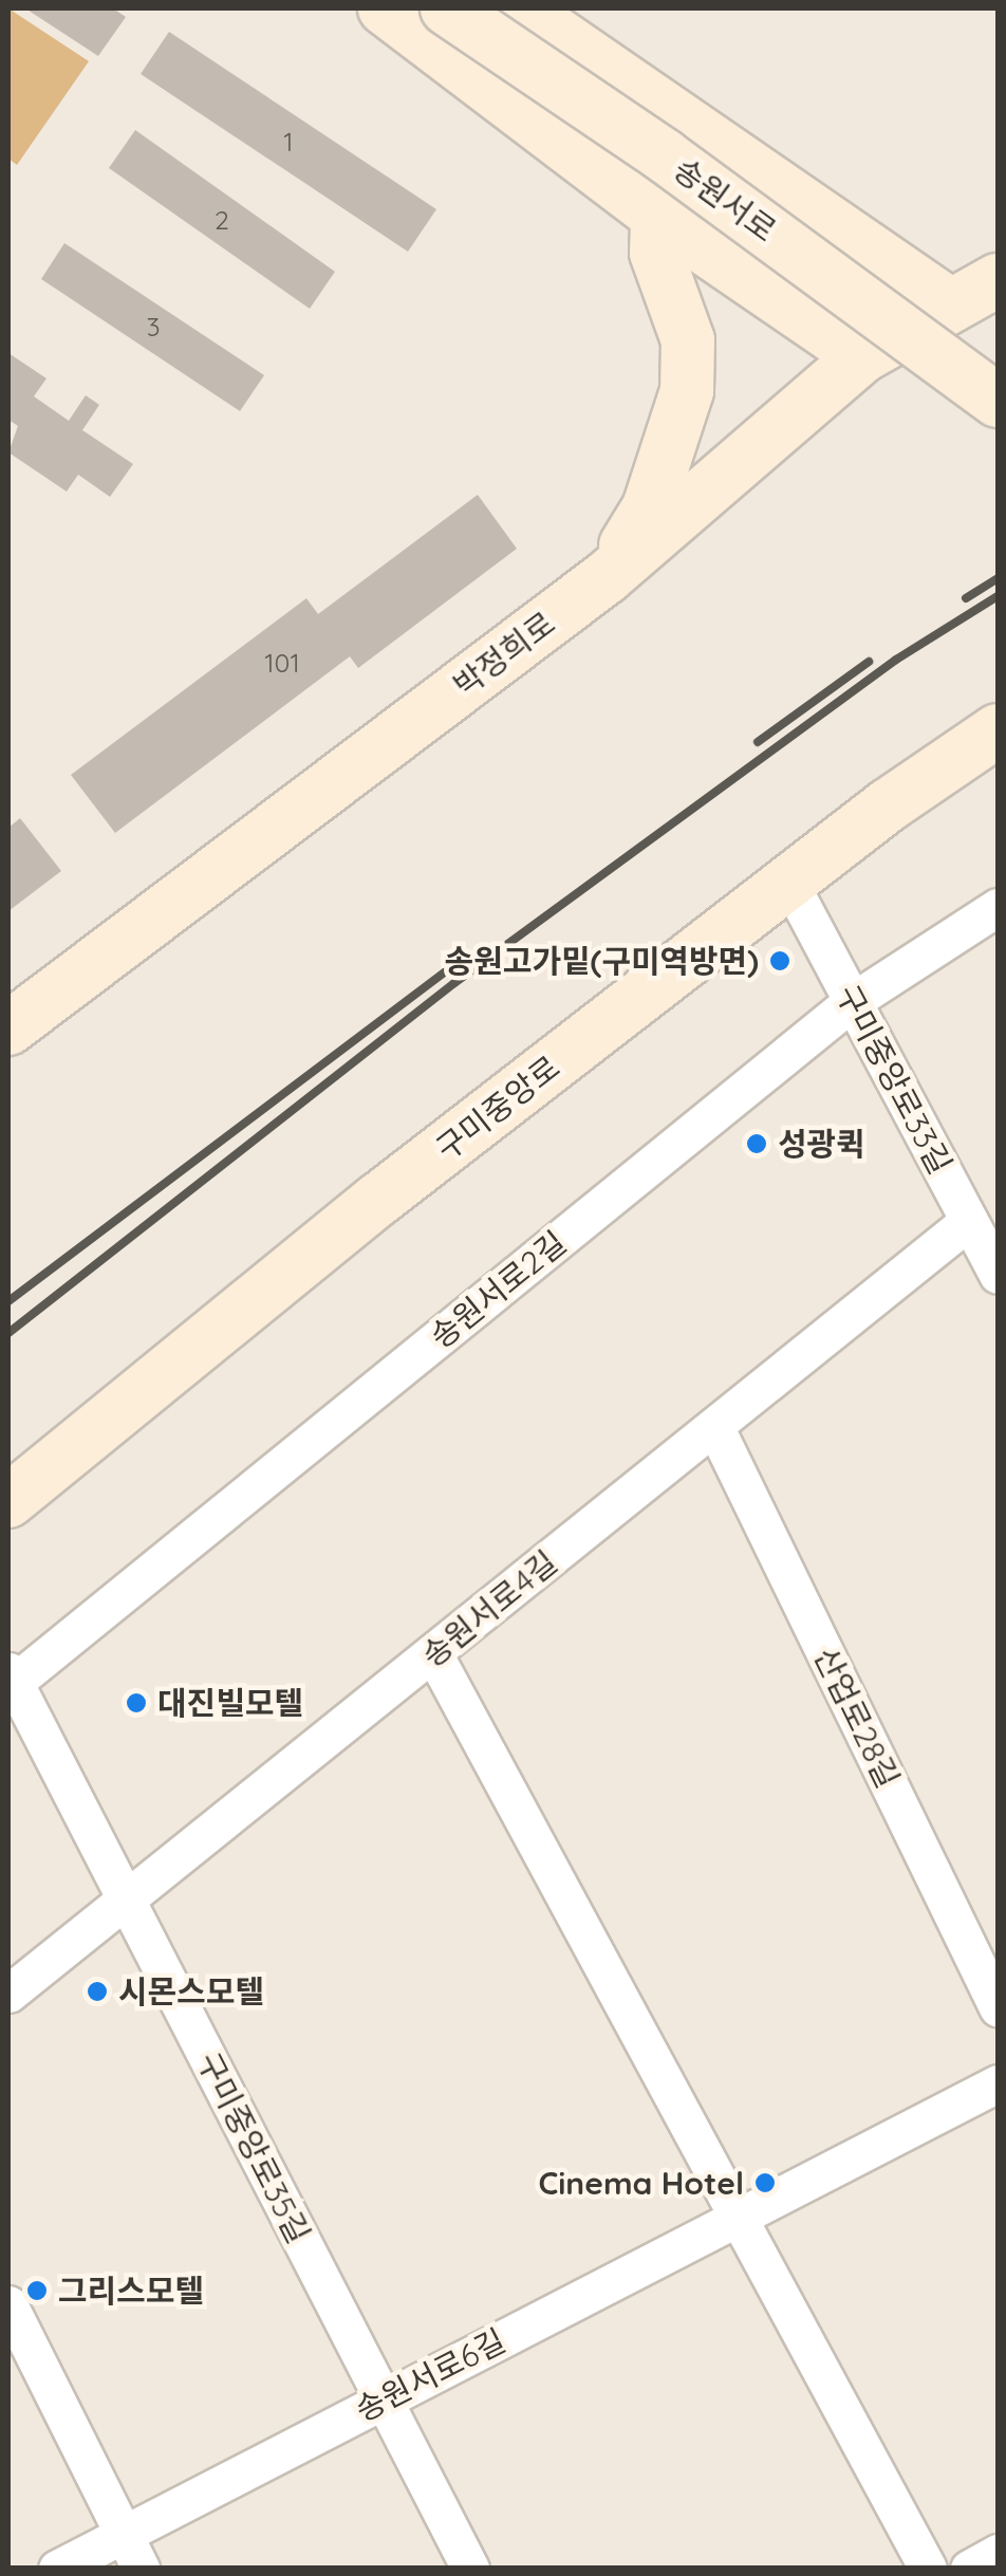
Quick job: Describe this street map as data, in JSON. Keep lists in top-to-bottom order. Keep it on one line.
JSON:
{"streets":{"street":["송원서로","박정희로","구미중앙로33길","구미중앙로","송원서로2길","송원서로4길","산업로28길","구미중앙로35길","송원서로6길"]},"crossings":[["구미중앙로33길","구미중앙로"],["구미중앙로33길","송원서로2길"],["구미중앙로33길","송원서로4길"],["송원서로2길","구미중앙로35길"],["송원서로4길","산업로28길"],["송원서로4길","구미중앙로35길"],["구미중앙로35길","송원서로6길"]],"places":["송원고가밑(구미역방면)","성광퀵","대진빌모텔","시몬스모텔","Cinema Hotel","그리스모텔"],"house_numbers":["1","2","3","101"]}
